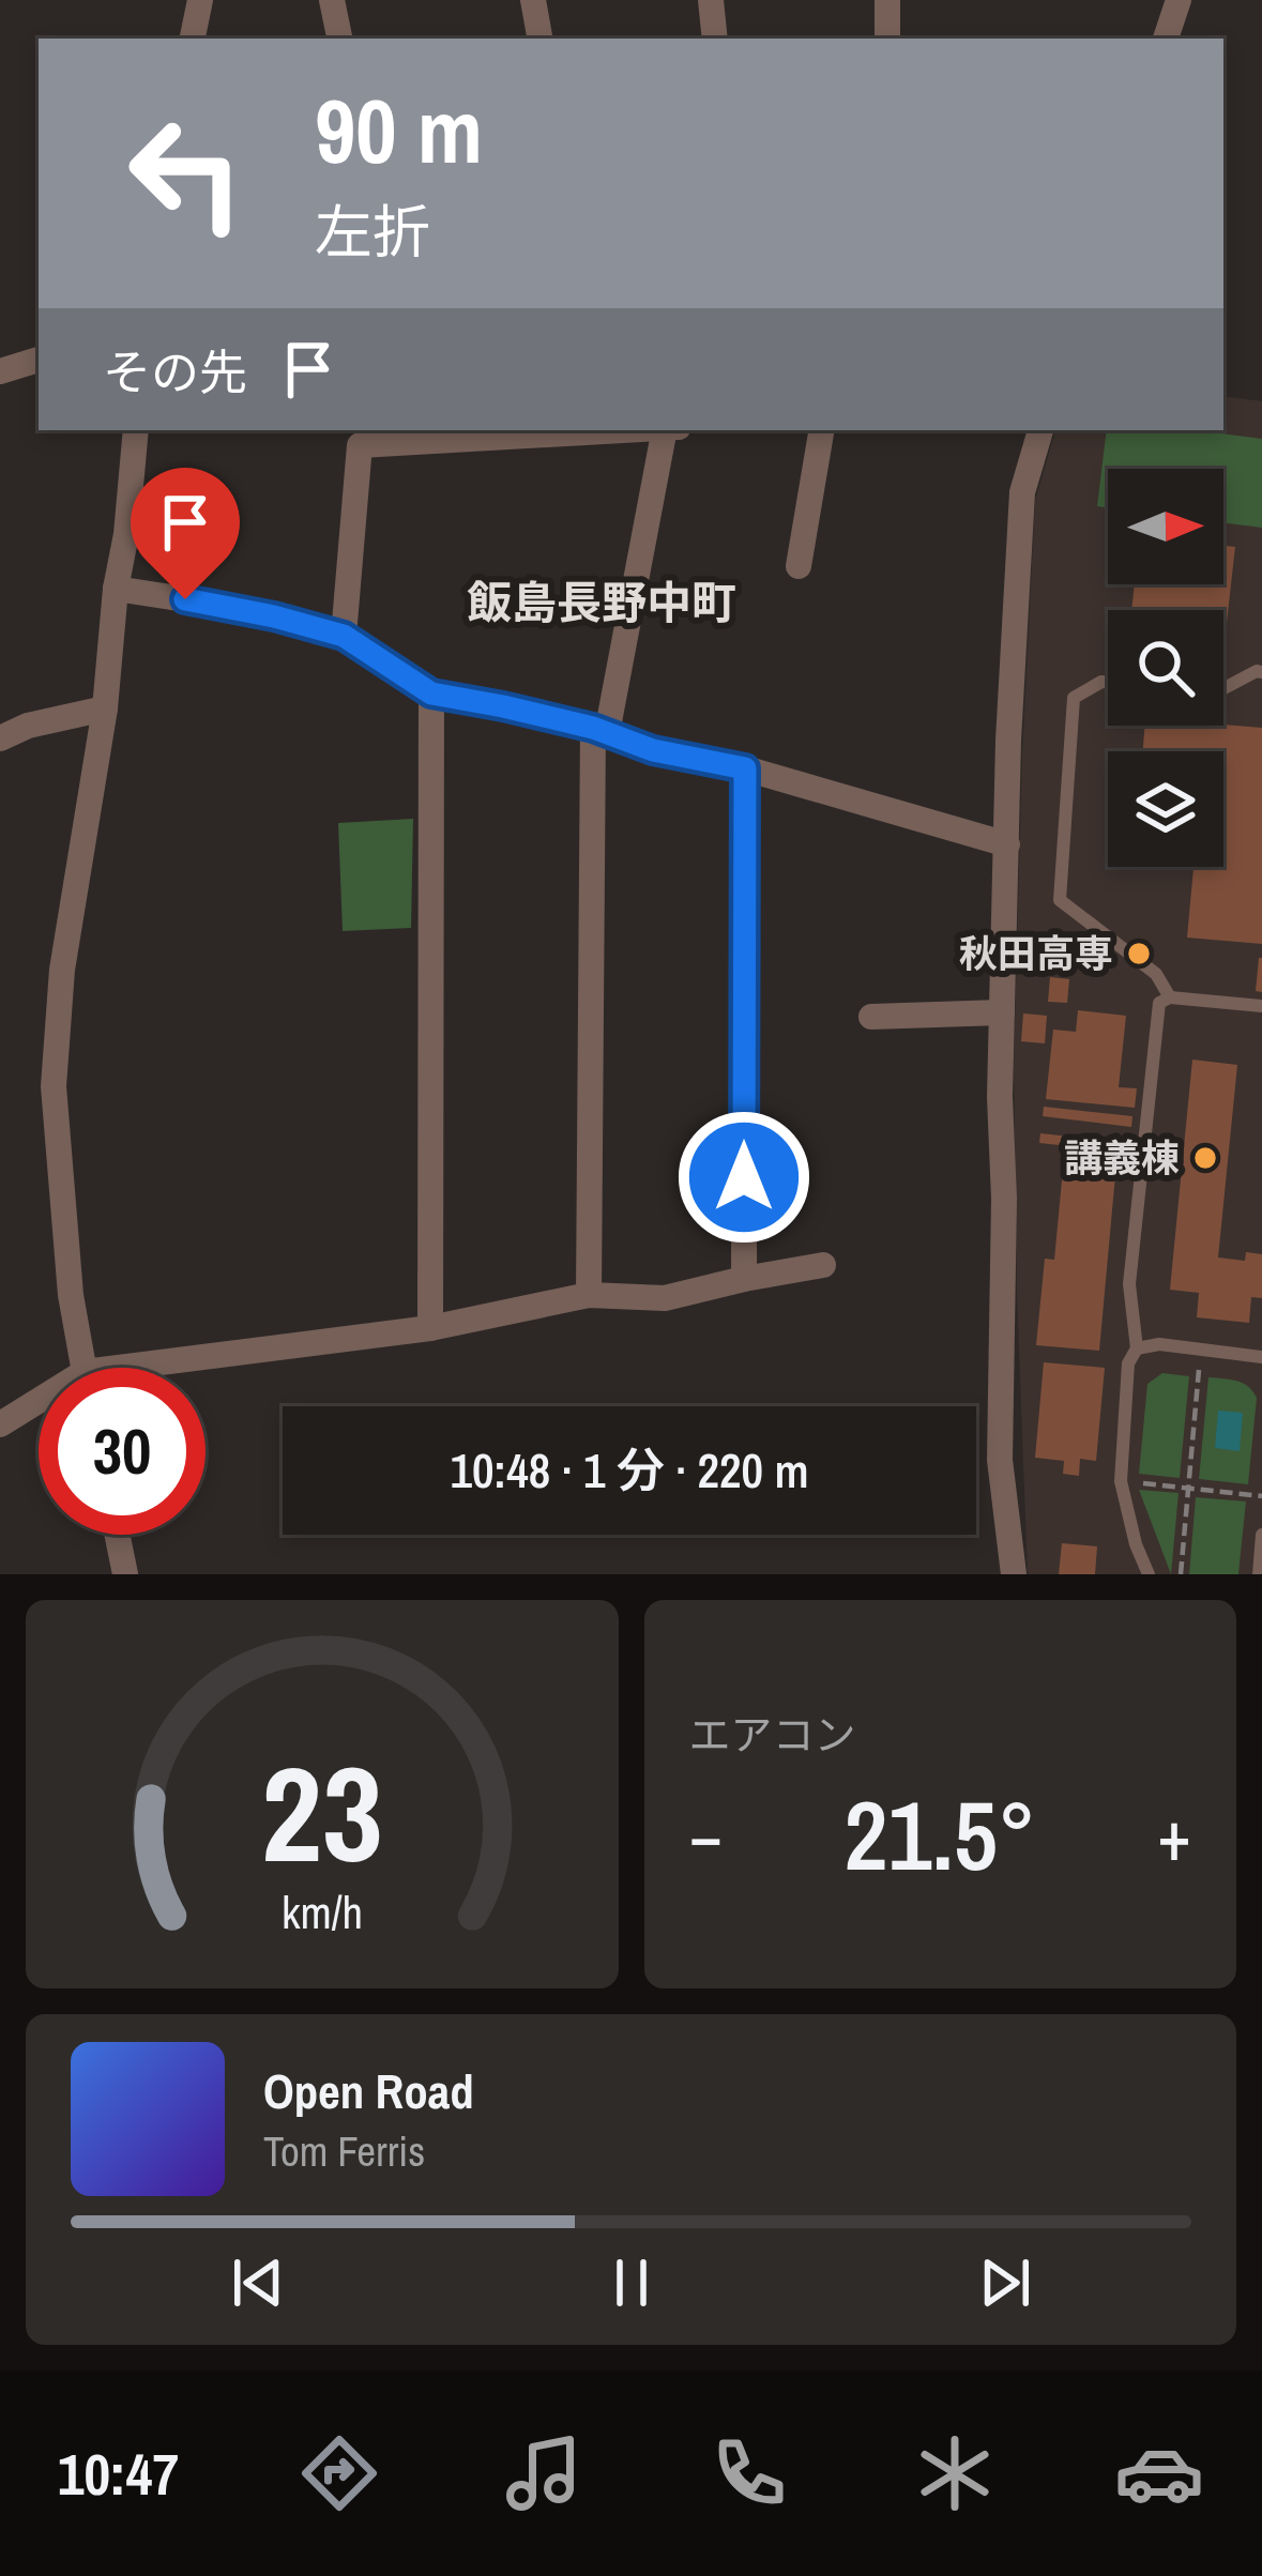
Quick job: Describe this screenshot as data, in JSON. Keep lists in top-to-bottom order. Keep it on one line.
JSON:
{"districts":["飯島長野中町"],"places":["秋田高専","講義棟"],"north":"right","page":{"turn":["90 m","左折"],"then":"その先","limit":"30","trip":"10:48 · 1 分 · 220 m","tile":"エアコン","heat":["−","21.5°","+"],"song":["Open Road","Tom Ferris"],"tabs":"10:47","gauge":["23","km/h"]}}
